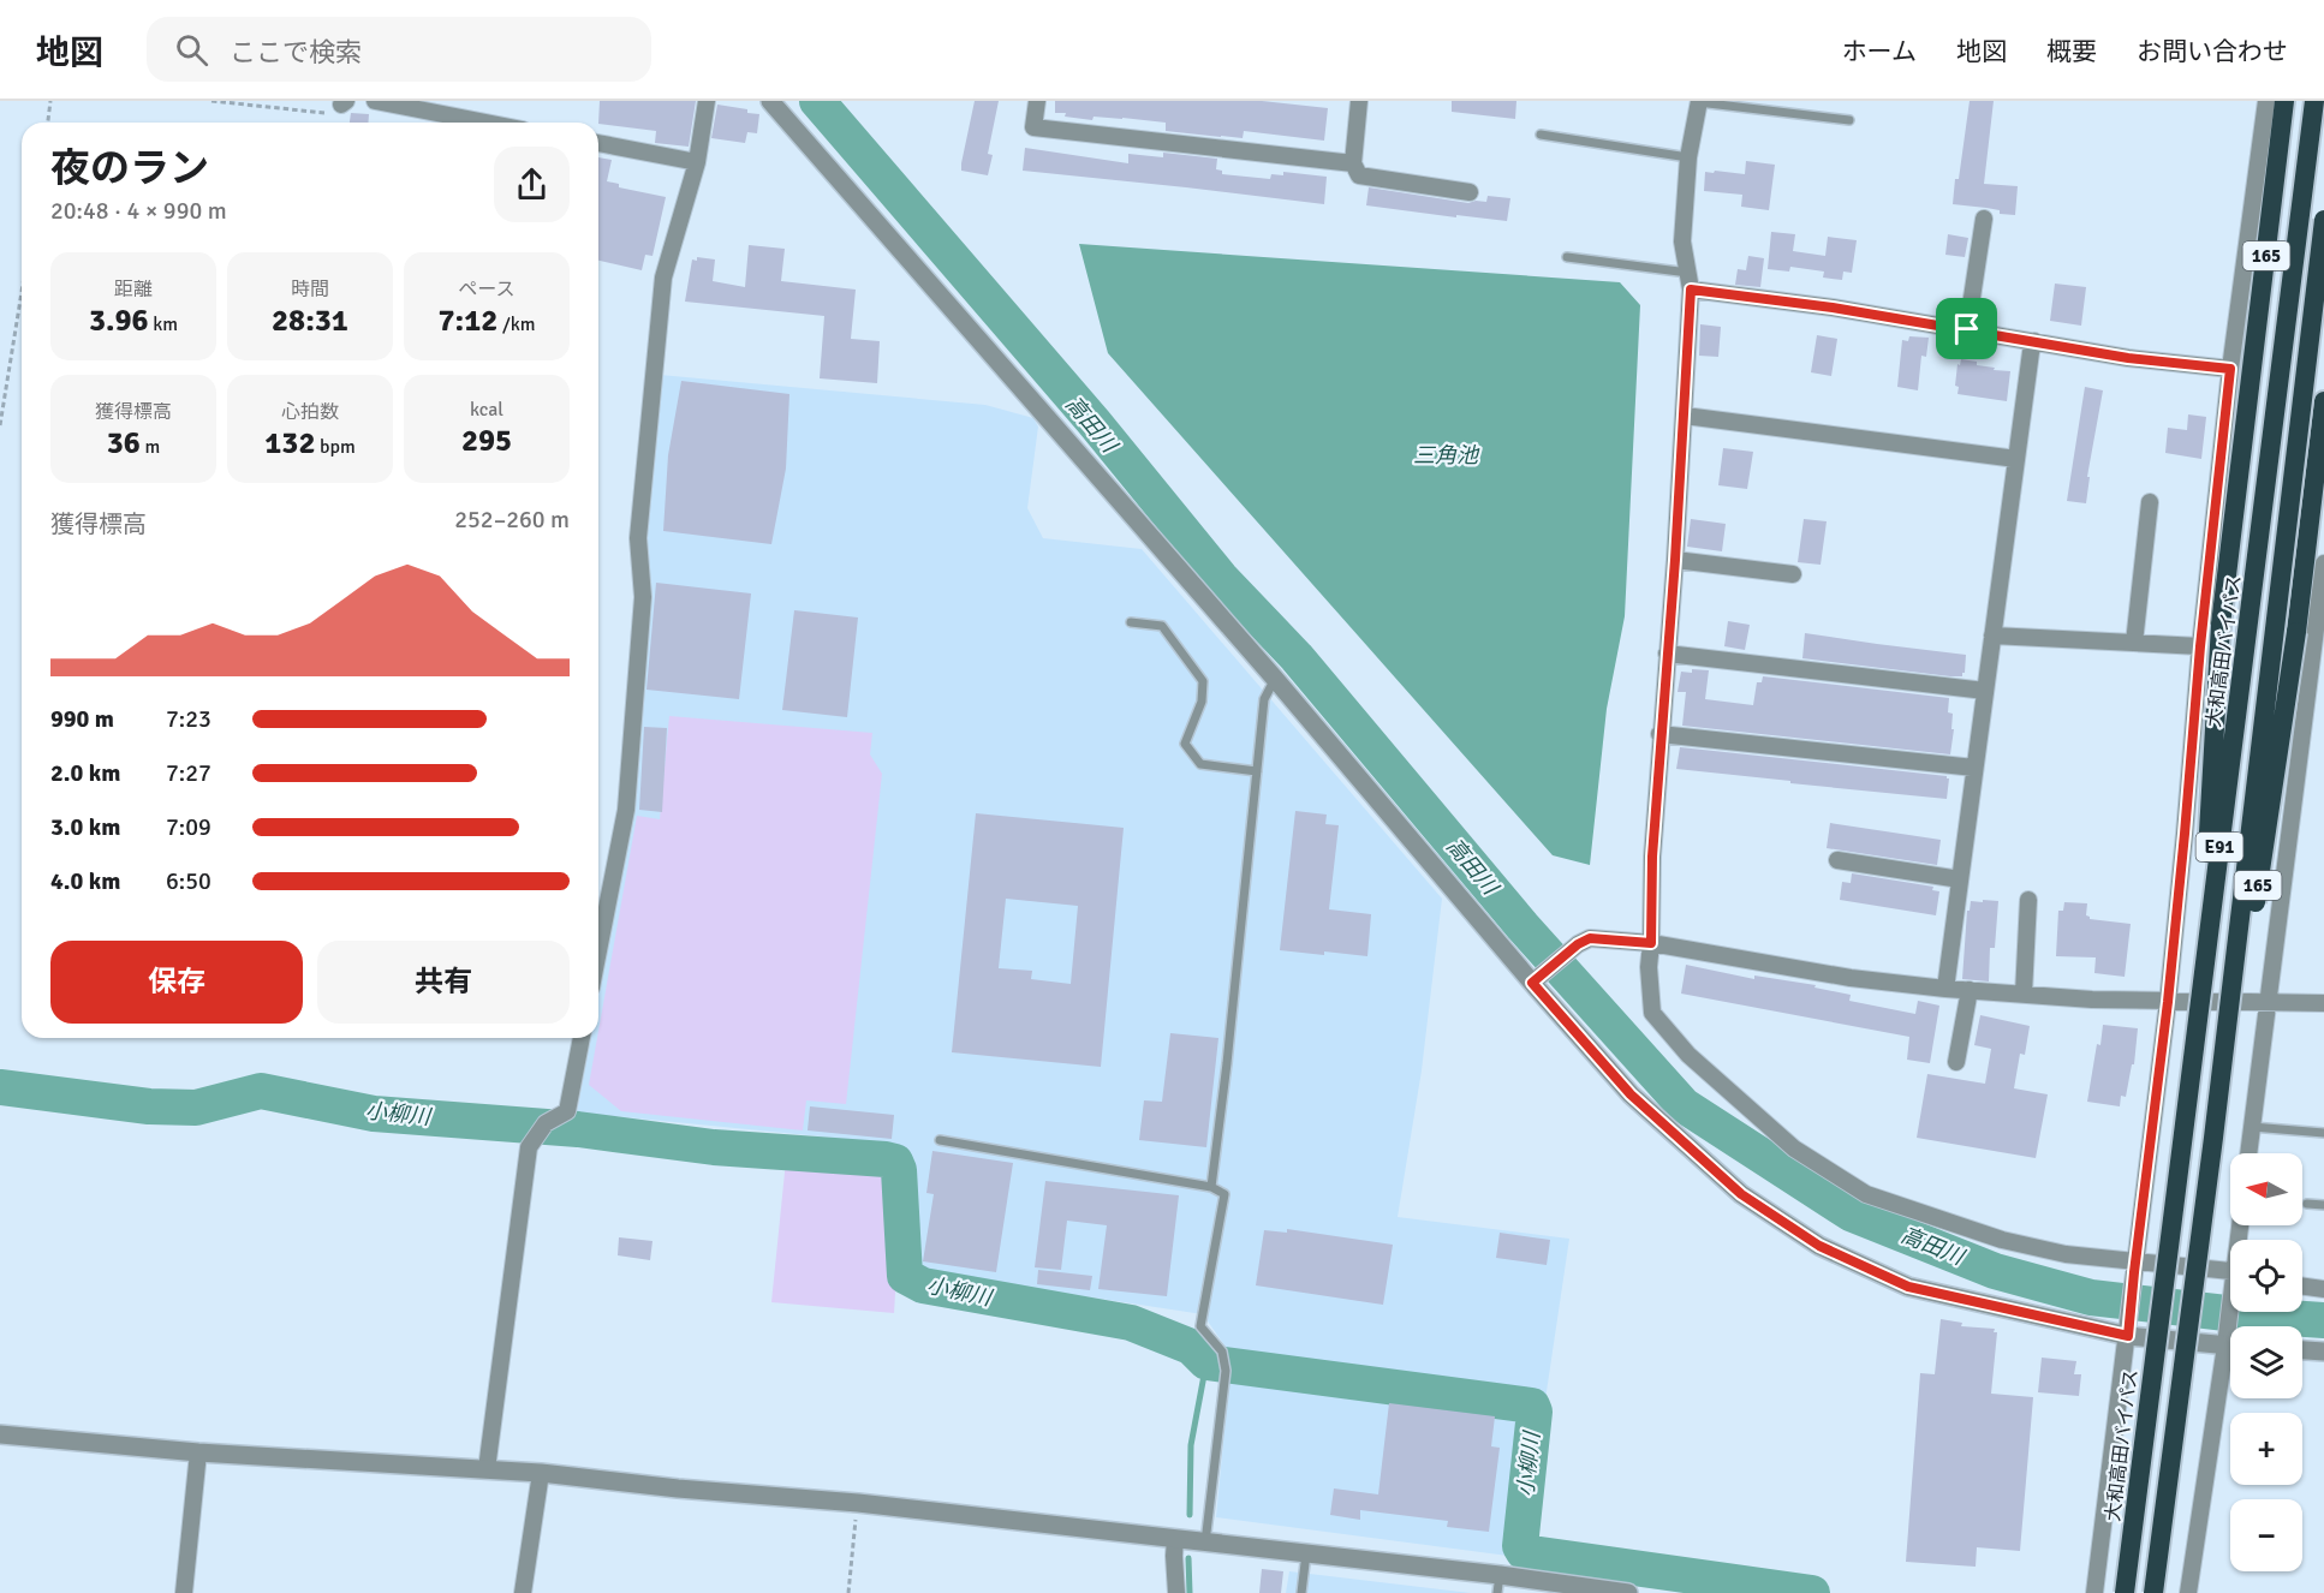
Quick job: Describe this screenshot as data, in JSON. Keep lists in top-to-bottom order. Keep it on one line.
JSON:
{"streets":{"highway":["165","大和高田バイパス","E91"]},"crossings":[["165","大和高田バイパス"],["165","E91"]],"water":["高田川","三角池","小柳川"],"north":"left","page":{"header":"地図","search":"ここで検索","nav":["ホーム","地図","概要","お問い合わせ"],"heading":["夜のラン","20:48 · 4 × 990 m"],"stats":[["距離","3.96 km"],["時間","28:31"],["ペース","7:12 /km"],["獲得標高","36 m"],["心拍数","132 bpm"],["kcal","295"]],"chart":["獲得標高","252–260 m"],"list":[{"name":"990 m","note":"7:23"},{"name":"2.0 km","note":"7:27"},{"name":"3.0 km","note":"7:09"},{"name":"4.0 km","note":"6:50"}],"buttons":["保存","共有"],"map_buttons":["+","−"]}}
